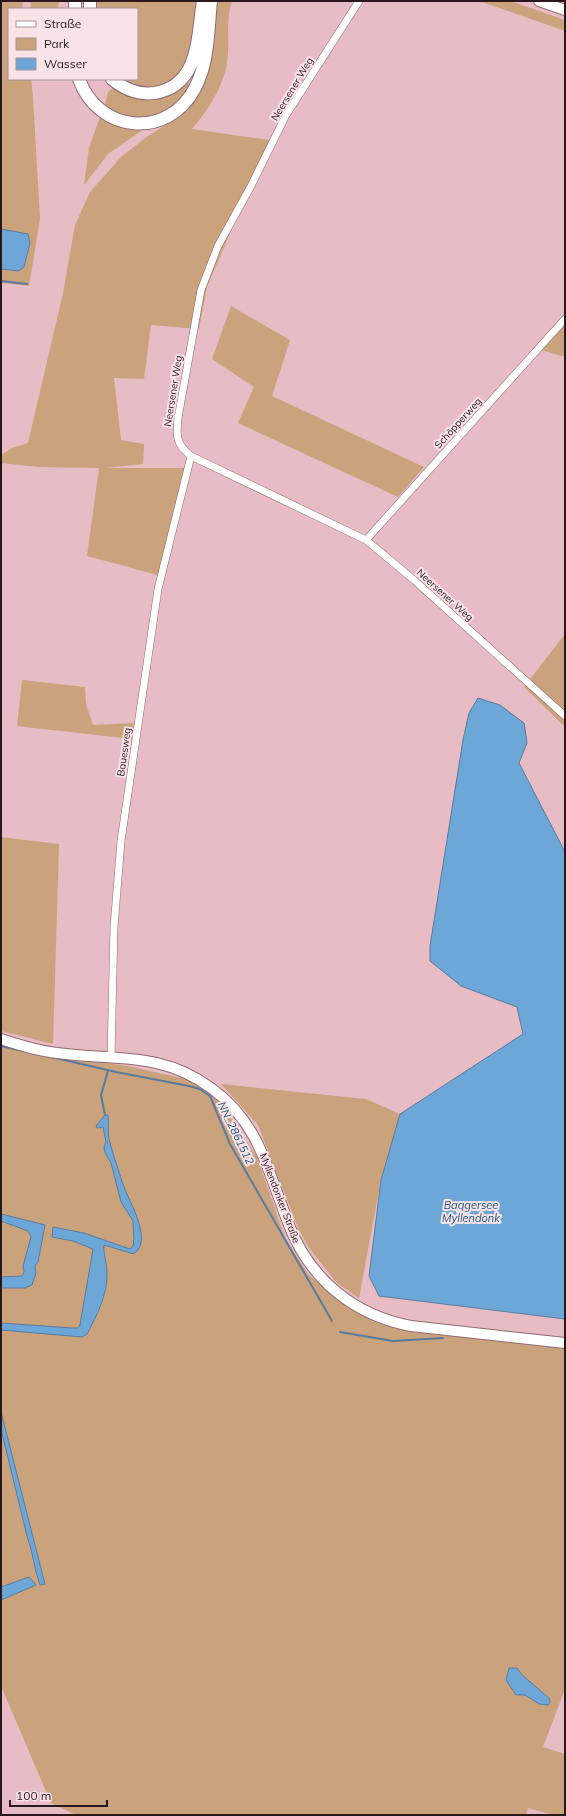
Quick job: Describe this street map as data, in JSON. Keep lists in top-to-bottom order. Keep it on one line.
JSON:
{"streets":{"street":["Neersener Weg","Schöpperweg","Bauesweg","Myllendonker Straße"]},"crossings":[["Neersener Weg","Schöpperweg"],["Neersener Weg","Bauesweg"],["Bauesweg","Myllendonker Straße"]],"water":["NN_2861512","Baggersee Myllendonk"],"legend":["Straße","Park","Wasser"],"scale_bar":"100 m"}
